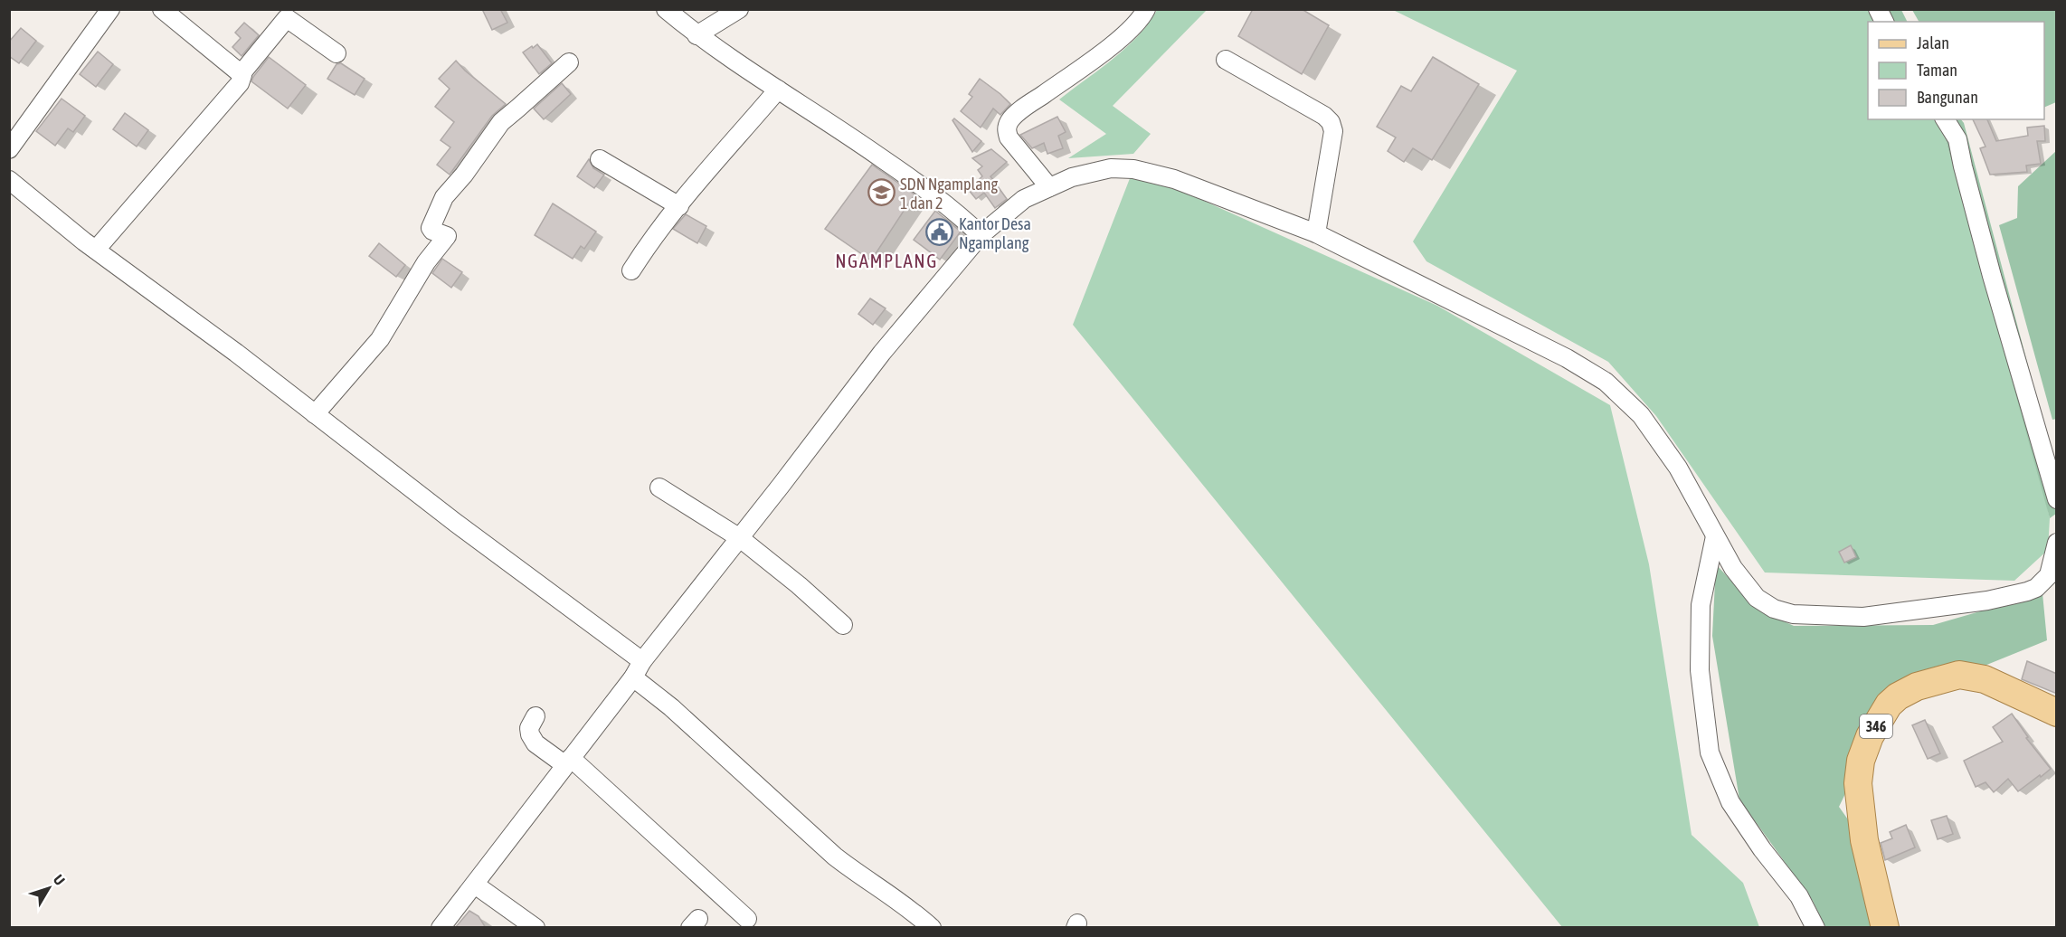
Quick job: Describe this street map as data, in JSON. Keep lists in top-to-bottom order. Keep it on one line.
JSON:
{"streets":{"main road":["346"]},"districts":["NGAMPLANG"],"places":{"school or university":["SDN Ngamplang 1 dan 2"],"public building":["Kantor Desa Ngamplang"]},"legend":["Jalan","Taman","Bangunan"],"north":"top right"}
